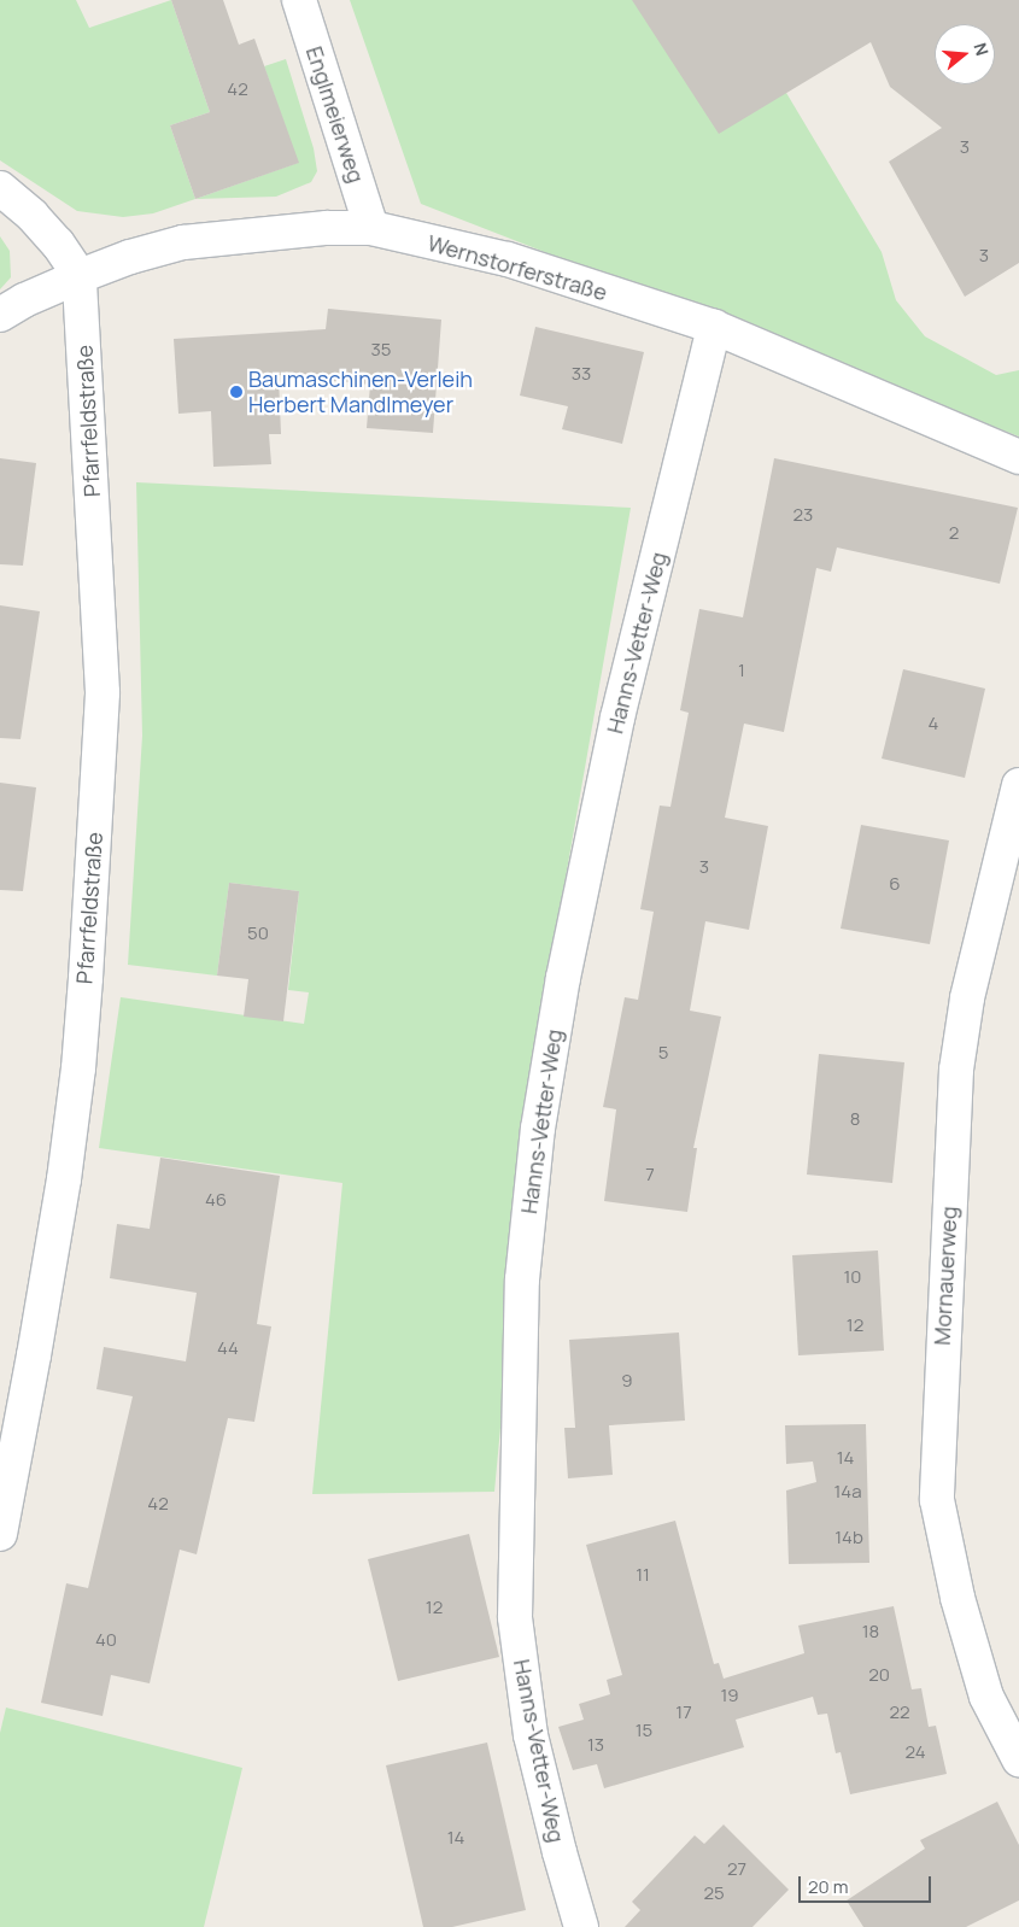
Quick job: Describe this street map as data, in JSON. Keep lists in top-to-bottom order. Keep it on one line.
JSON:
{"streets":{"street":["Englmeierweg","Wernstorferstraße","Pfarrfeldstraße","Hanns-Vetter-Weg","Mornauerweg"]},"crossings":[["Englmeierweg","Wernstorferstraße"],["Wernstorferstraße","Pfarrfeldstraße"],["Wernstorferstraße","Hanns-Vetter-Weg"]],"places":["Baumaschinen-Verleih Herbert Mandlmeyer"],"house_numbers":["42","3","3","35","33","23","2","1","4","3","6","50","5","8","7","46","10","12","44","9","14","14a","42","14b","11","12","18","40","20","19","17","22","15","13","24","14","27","25"],"scale_bar":"20 m","north":"right"}
